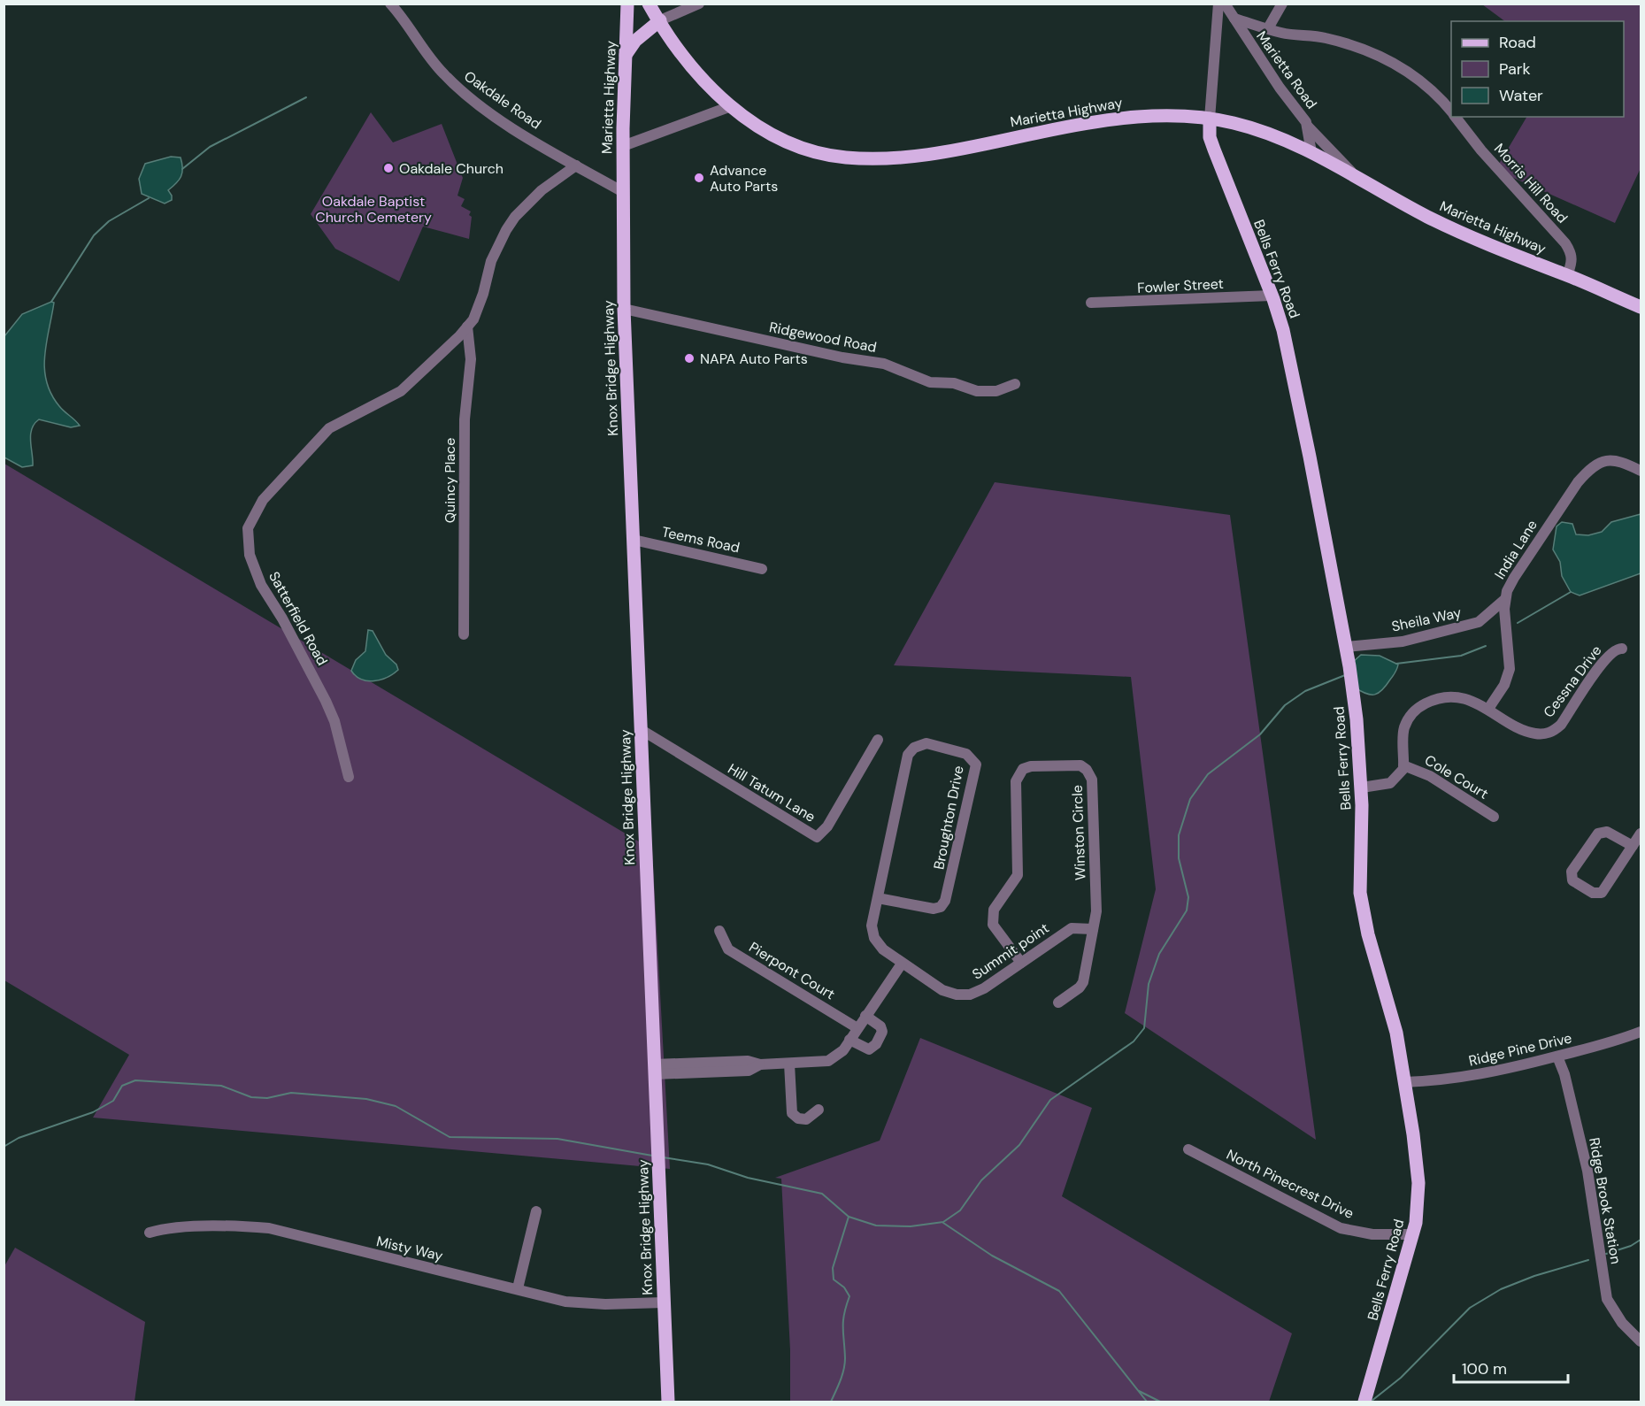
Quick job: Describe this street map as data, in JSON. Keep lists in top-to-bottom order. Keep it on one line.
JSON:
{"streets":{"main road":["Marietta Highway","Bells Ferry Road","Knox Bridge Highway"],"street":["Marietta Road","Oakdale Road","Morris Hill Road","Fowler Street","Ridgewood Road","Quincy Place","Teems Road","India Lane","Satterfield Road","Sheila Way","Cessna Drive","Cole Court","Hill Tatum Lane","Broughton Drive","Winston Circle","Summit point","Pierpont Court","Ridge Pine Drive","North Pinecrest Drive","Ridge Brook Station","Misty Way"]},"crossings":[["Marietta Road","Marietta Highway"],["Marietta Road","Morris Hill Road"],["Marietta Highway","Oakdale Road"],["Marietta Highway","Morris Hill Road"],["Marietta Highway","Bells Ferry Road"],["Marietta Highway","Knox Bridge Highway"],["Oakdale Road","Knox Bridge Highway"],["Oakdale Road","Satterfield Road"],["Bells Ferry Road","Fowler Street"],["Bells Ferry Road","Sheila Way"],["Bells Ferry Road","Ridge Pine Drive"],["Bells Ferry Road","North Pinecrest Drive"],["Ridgewood Road","Knox Bridge Highway"],["Knox Bridge Highway","Teems Road"],["Knox Bridge Highway","Hill Tatum Lane"],["Knox Bridge Highway","Misty Way"],["Quincy Place","Satterfield Road"],["India Lane","Sheila Way"],["India Lane","Cessna Drive"],["Cessna Drive","Cole Court"],["Broughton Drive","Summit point"],["Winston Circle","Summit point"],["Ridge Pine Drive","Ridge Brook Station"]],"parks":["Oakdale Baptist Church Cemetery"],"places":["Oakdale Church","Advance Auto Parts","NAPA Auto Parts"],"legend":["Road","Park","Water"],"scale_bar":"100 m"}
